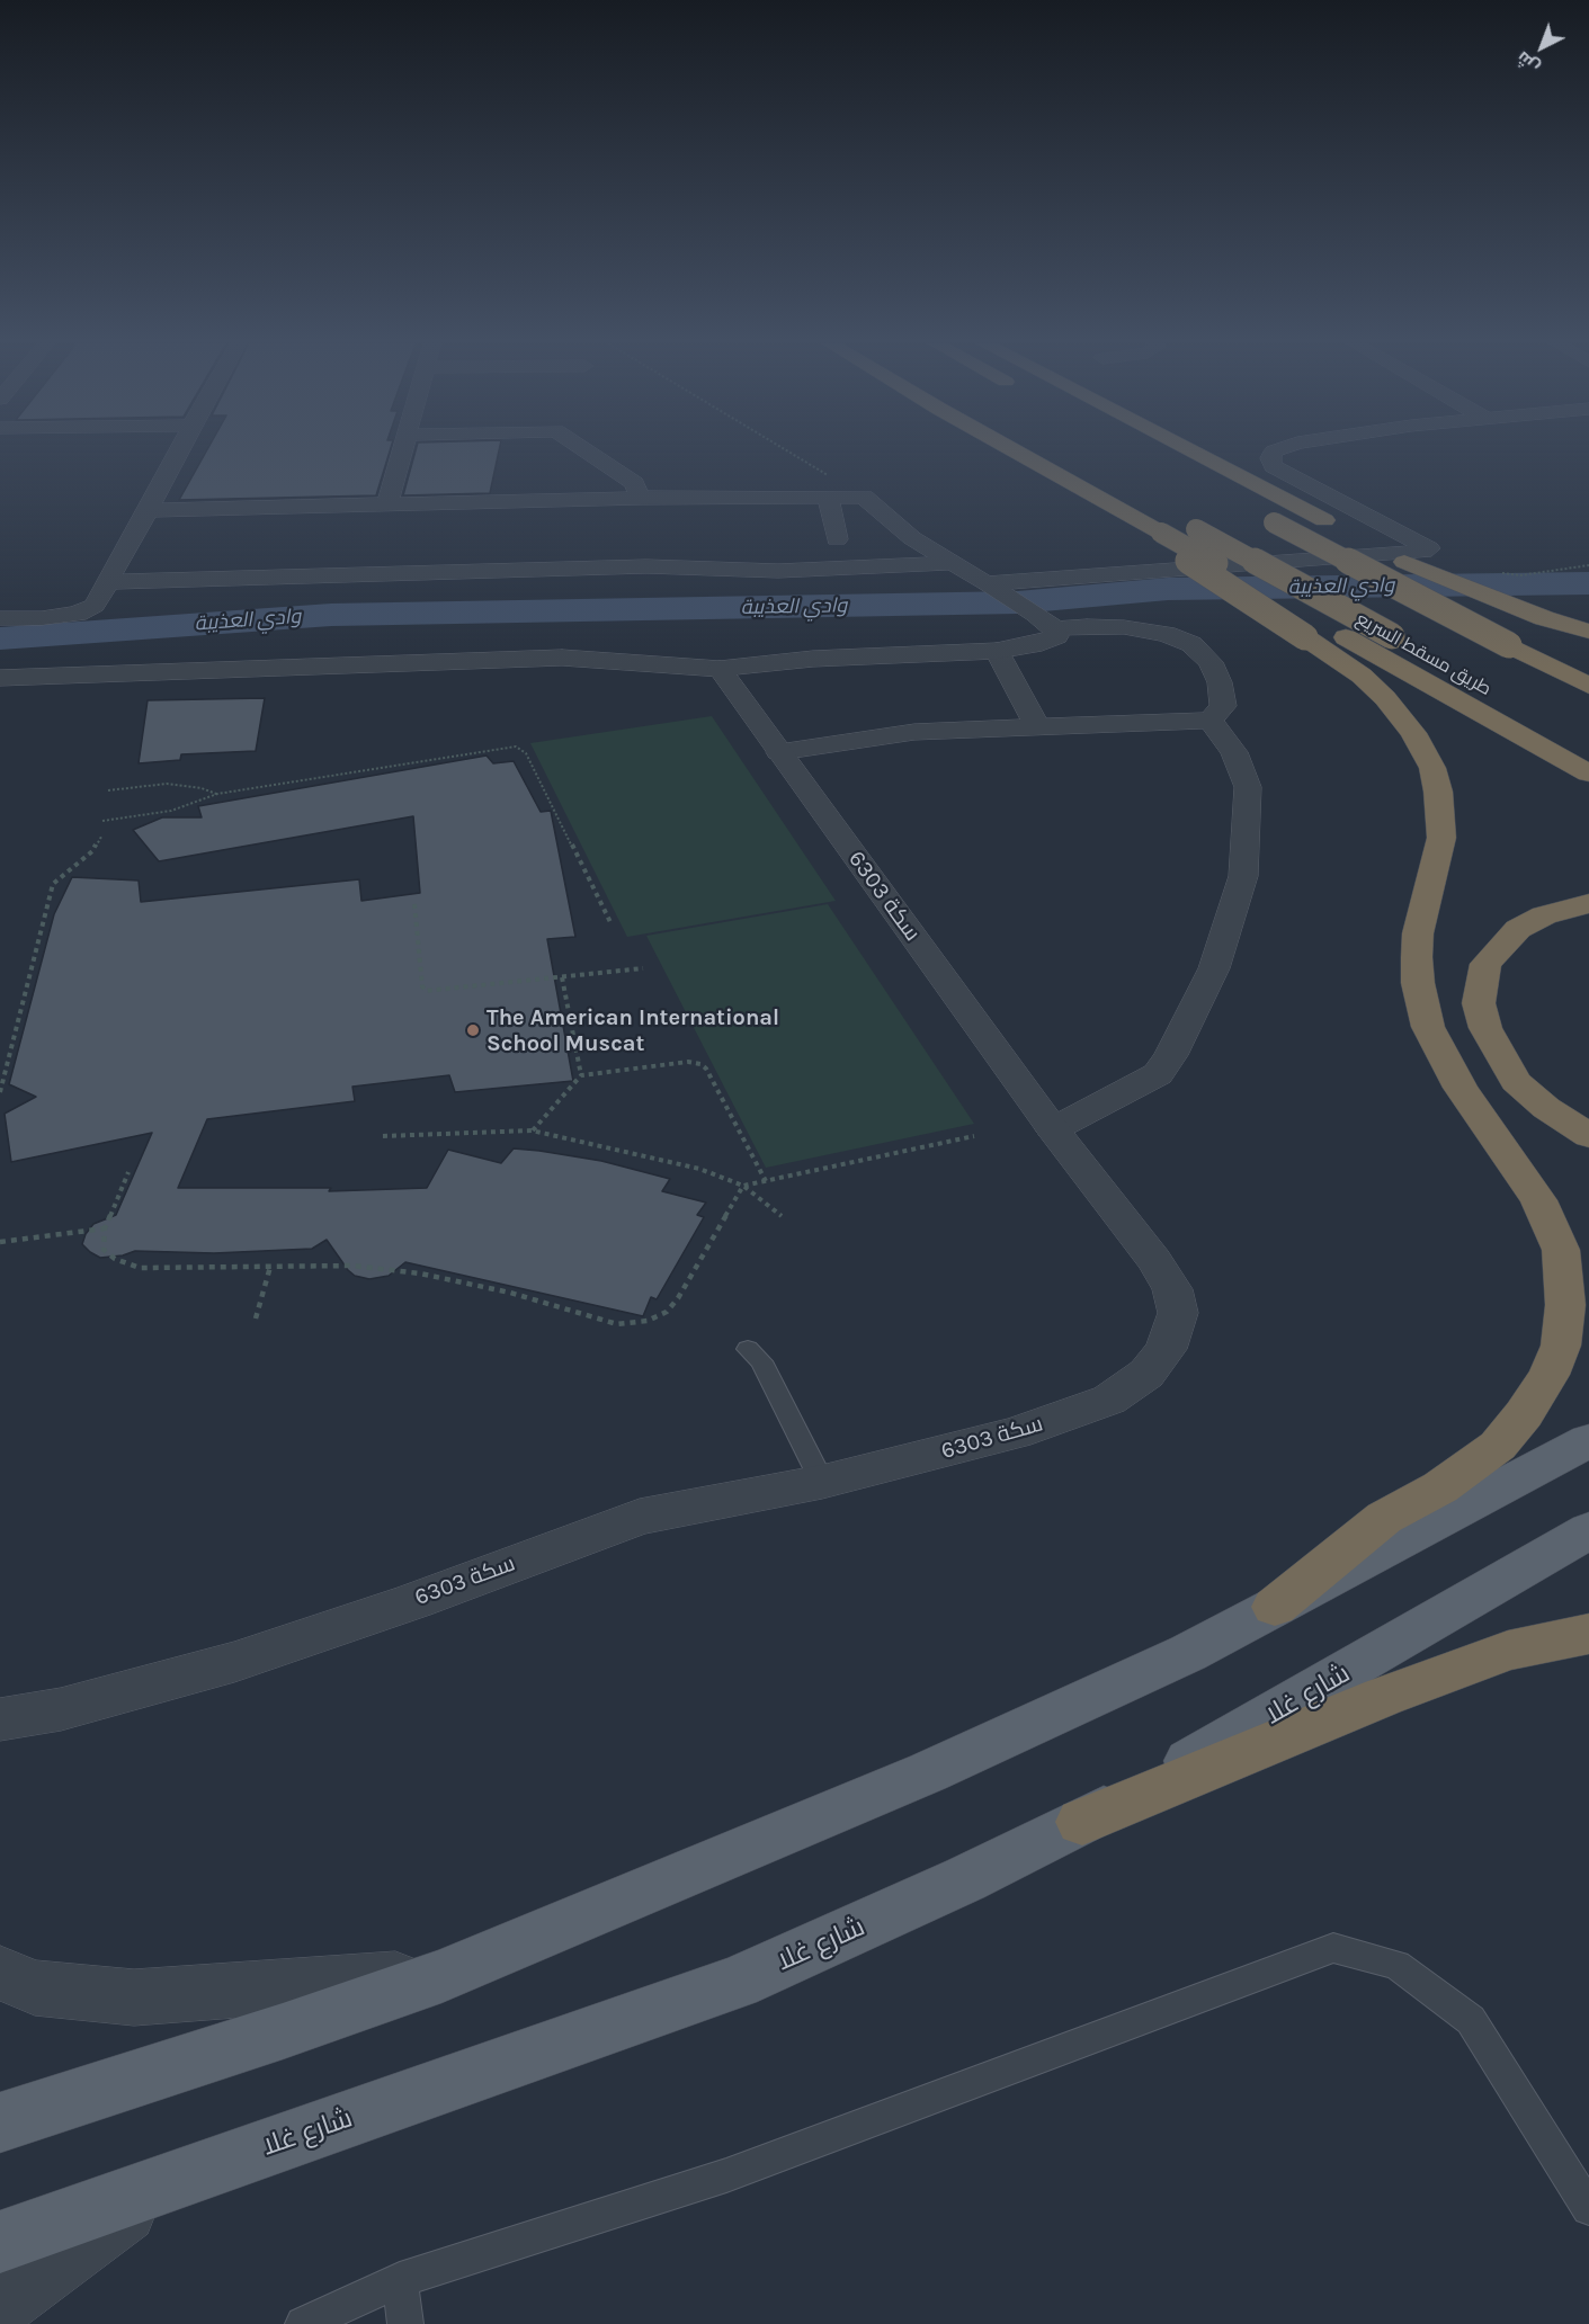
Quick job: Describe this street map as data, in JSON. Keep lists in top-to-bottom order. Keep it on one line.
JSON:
{"streets":{"highway":["طريق مسقط السريع"],"main road":["شارع غلا"],"street":["سكة 6303"]},"water":["وادي العذيبة"],"places":["The American International School Muscat"],"north":"bottom left"}
